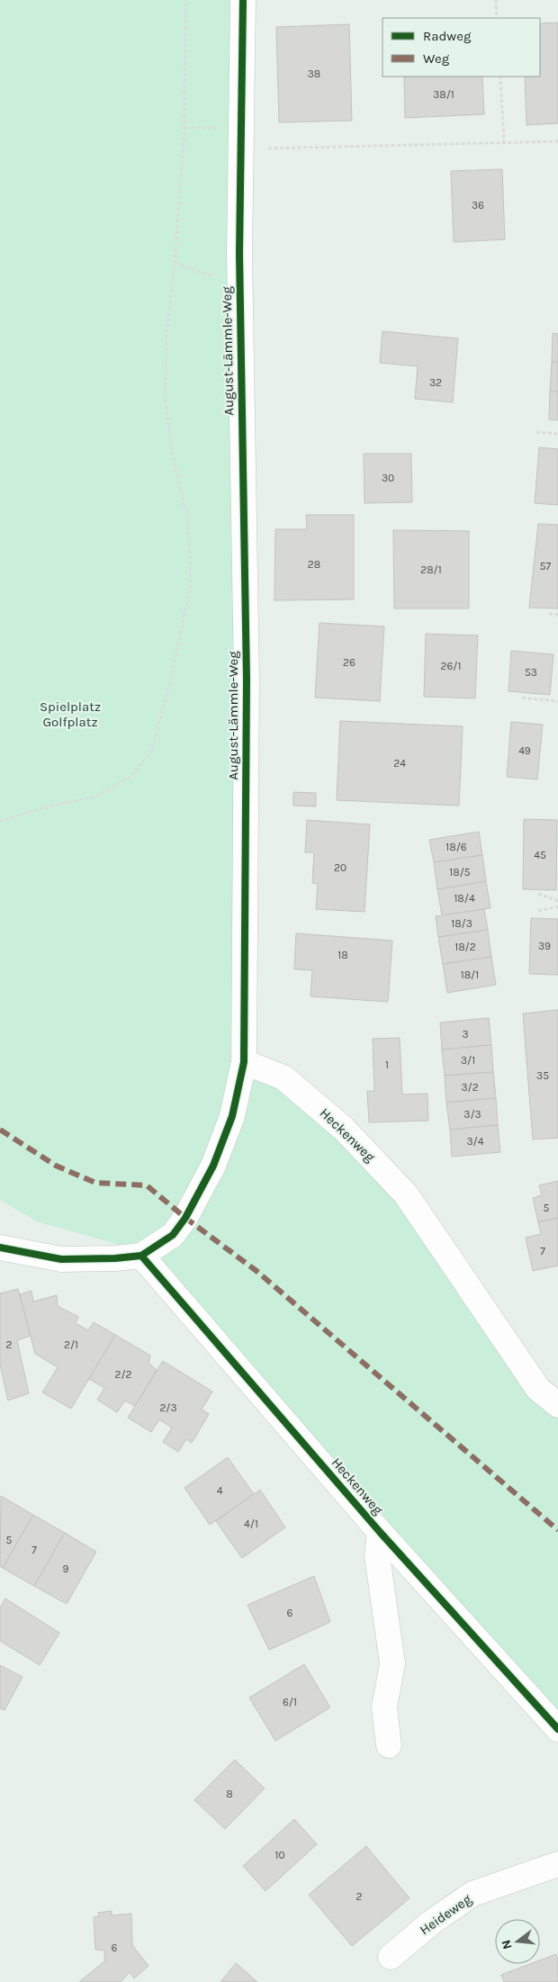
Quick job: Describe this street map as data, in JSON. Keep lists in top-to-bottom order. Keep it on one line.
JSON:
{"streets":{"street":["August-Lämmle-Weg","Heckenweg","Heideweg"]},"crossings":[["August-Lämmle-Weg","Heckenweg"]],"parks":["Spielplatz Golfplatz"],"house_numbers":["38","38/1","36","32","30","28","57","28/1","26","26/1","53","49","24","18/6","45","20","18/5","18/4","18/3","39","18/2","18","18/1","3","3/1","1","35","3/2","3/3","3/4","5","7","2","2/1","2/2","2/3","4","4/1","5","7","9","6","6/1","8","10","2","6"],"legend":["Radweg","Weg"],"north":"left"}
